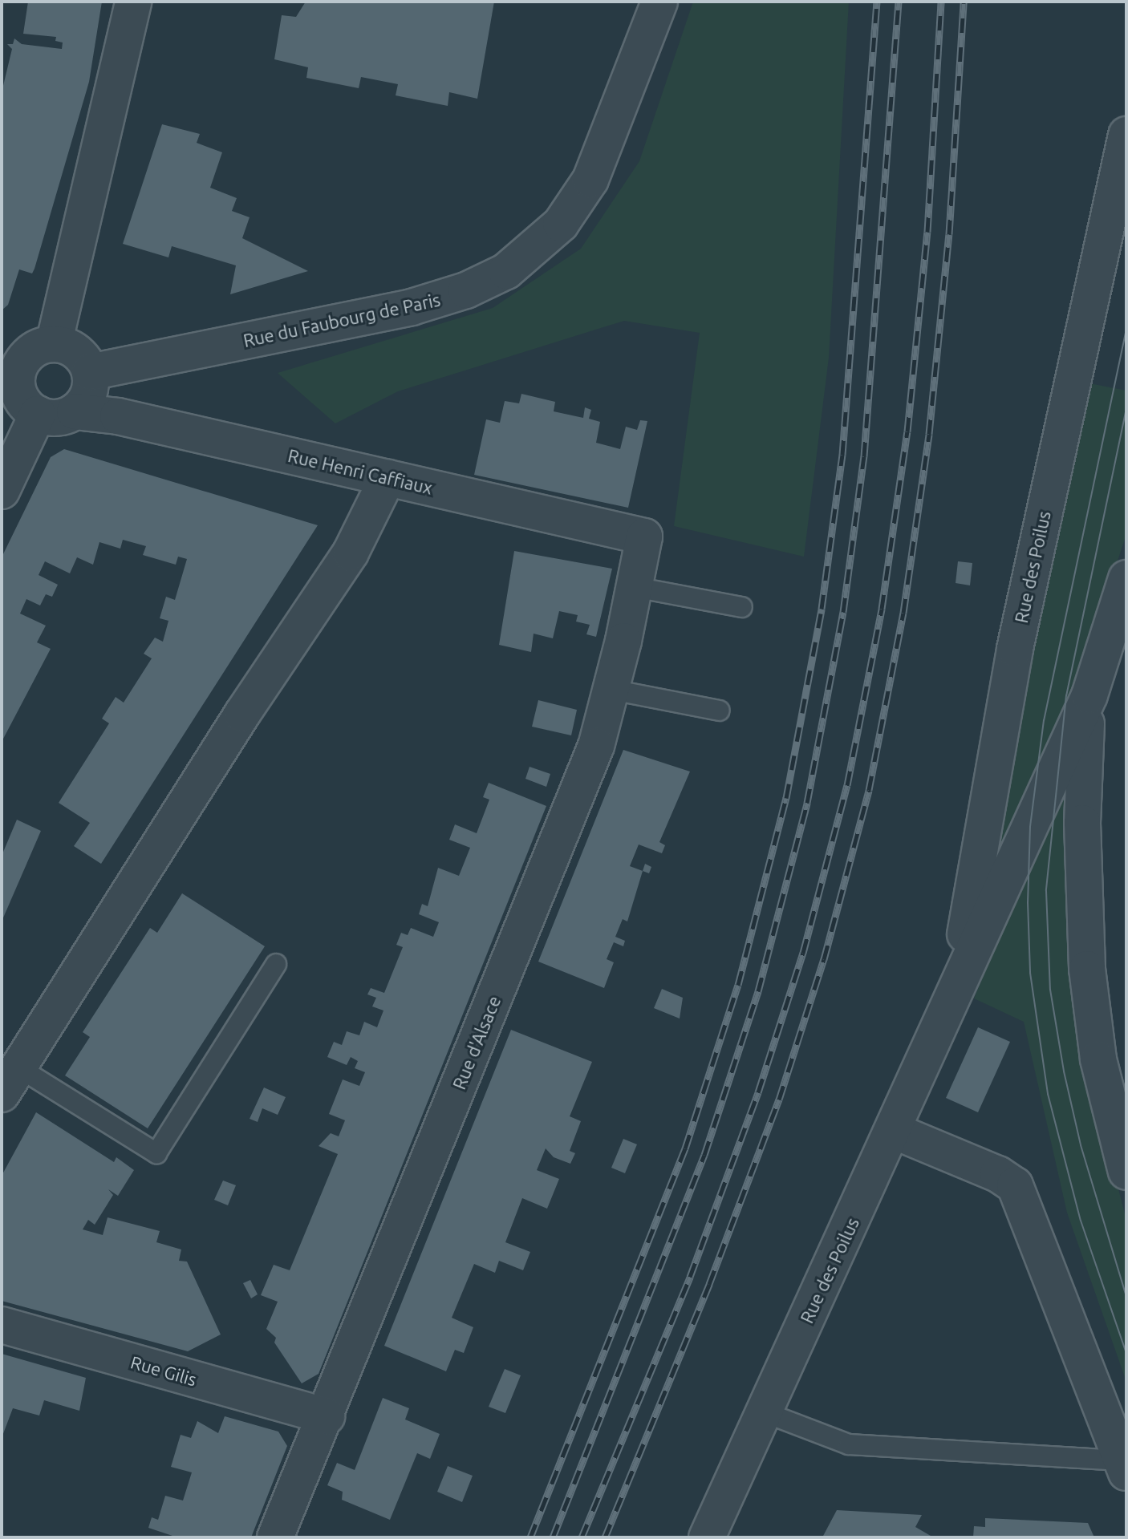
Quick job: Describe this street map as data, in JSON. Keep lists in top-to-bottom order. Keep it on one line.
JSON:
{"streets":{"street":["Rue du Faubourg de Paris","Rue Henri Caffiaux","Rue des Poilus","Rue d'Alsace","Rue Gilis"]},"crossings":[["Rue du Faubourg de Paris","Rue Henri Caffiaux"],["Rue Henri Caffiaux","Rue d'Alsace"],["Rue d'Alsace","Rue Gilis"]]}
